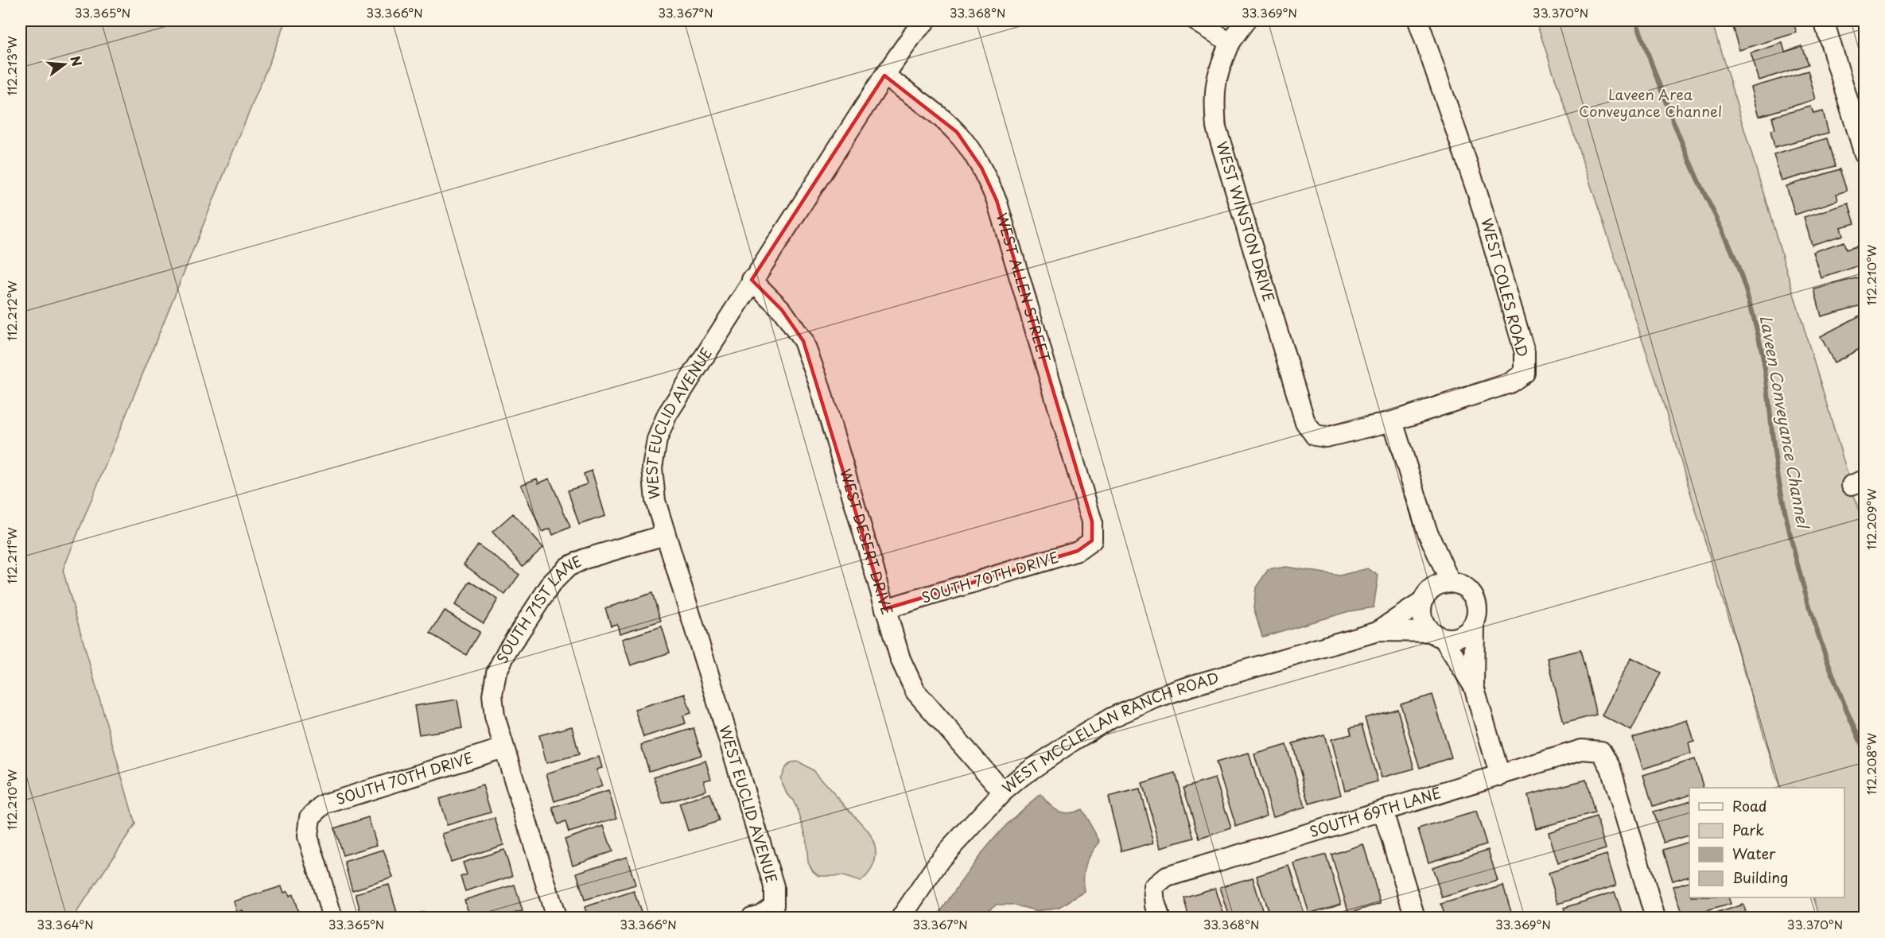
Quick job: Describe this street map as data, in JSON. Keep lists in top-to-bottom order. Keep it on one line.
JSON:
{"streets":{"street":["WEST WINSTON DRIVE","WEST ALLEN STREET","WEST COLES ROAD","WEST EUCLID AVENUE","WEST DESERT DRIVE","SOUTH 70TH DRIVE","SOUTH 71ST LANE","WEST MCCLELLAN RANCH ROAD","SOUTH 69TH LANE"]},"crossings":[["WEST WINSTON DRIVE","WEST COLES ROAD"],["WEST ALLEN STREET","WEST EUCLID AVENUE"],["WEST ALLEN STREET","SOUTH 70TH DRIVE"],["WEST EUCLID AVENUE","WEST DESERT DRIVE"],["WEST EUCLID AVENUE","SOUTH 71ST LANE"],["WEST DESERT DRIVE","SOUTH 70TH DRIVE"],["WEST DESERT DRIVE","WEST MCCLELLAN RANCH ROAD"],["SOUTH 70TH DRIVE","SOUTH 71ST LANE"]],"water":["Laveen Conveyance Channel"],"parks":["Laveen Area Conveyance Channel"],"legend":["Road","Park","Water","Building"],"north":"right","coordinates":["33.365°N","33.366°N","33.367°N","33.368°N","33.369°N","33.370°N","112.213°W","112.210°W","112.212°W","112.209°W","112.211°W","112.208°W","33.364°N"]}
